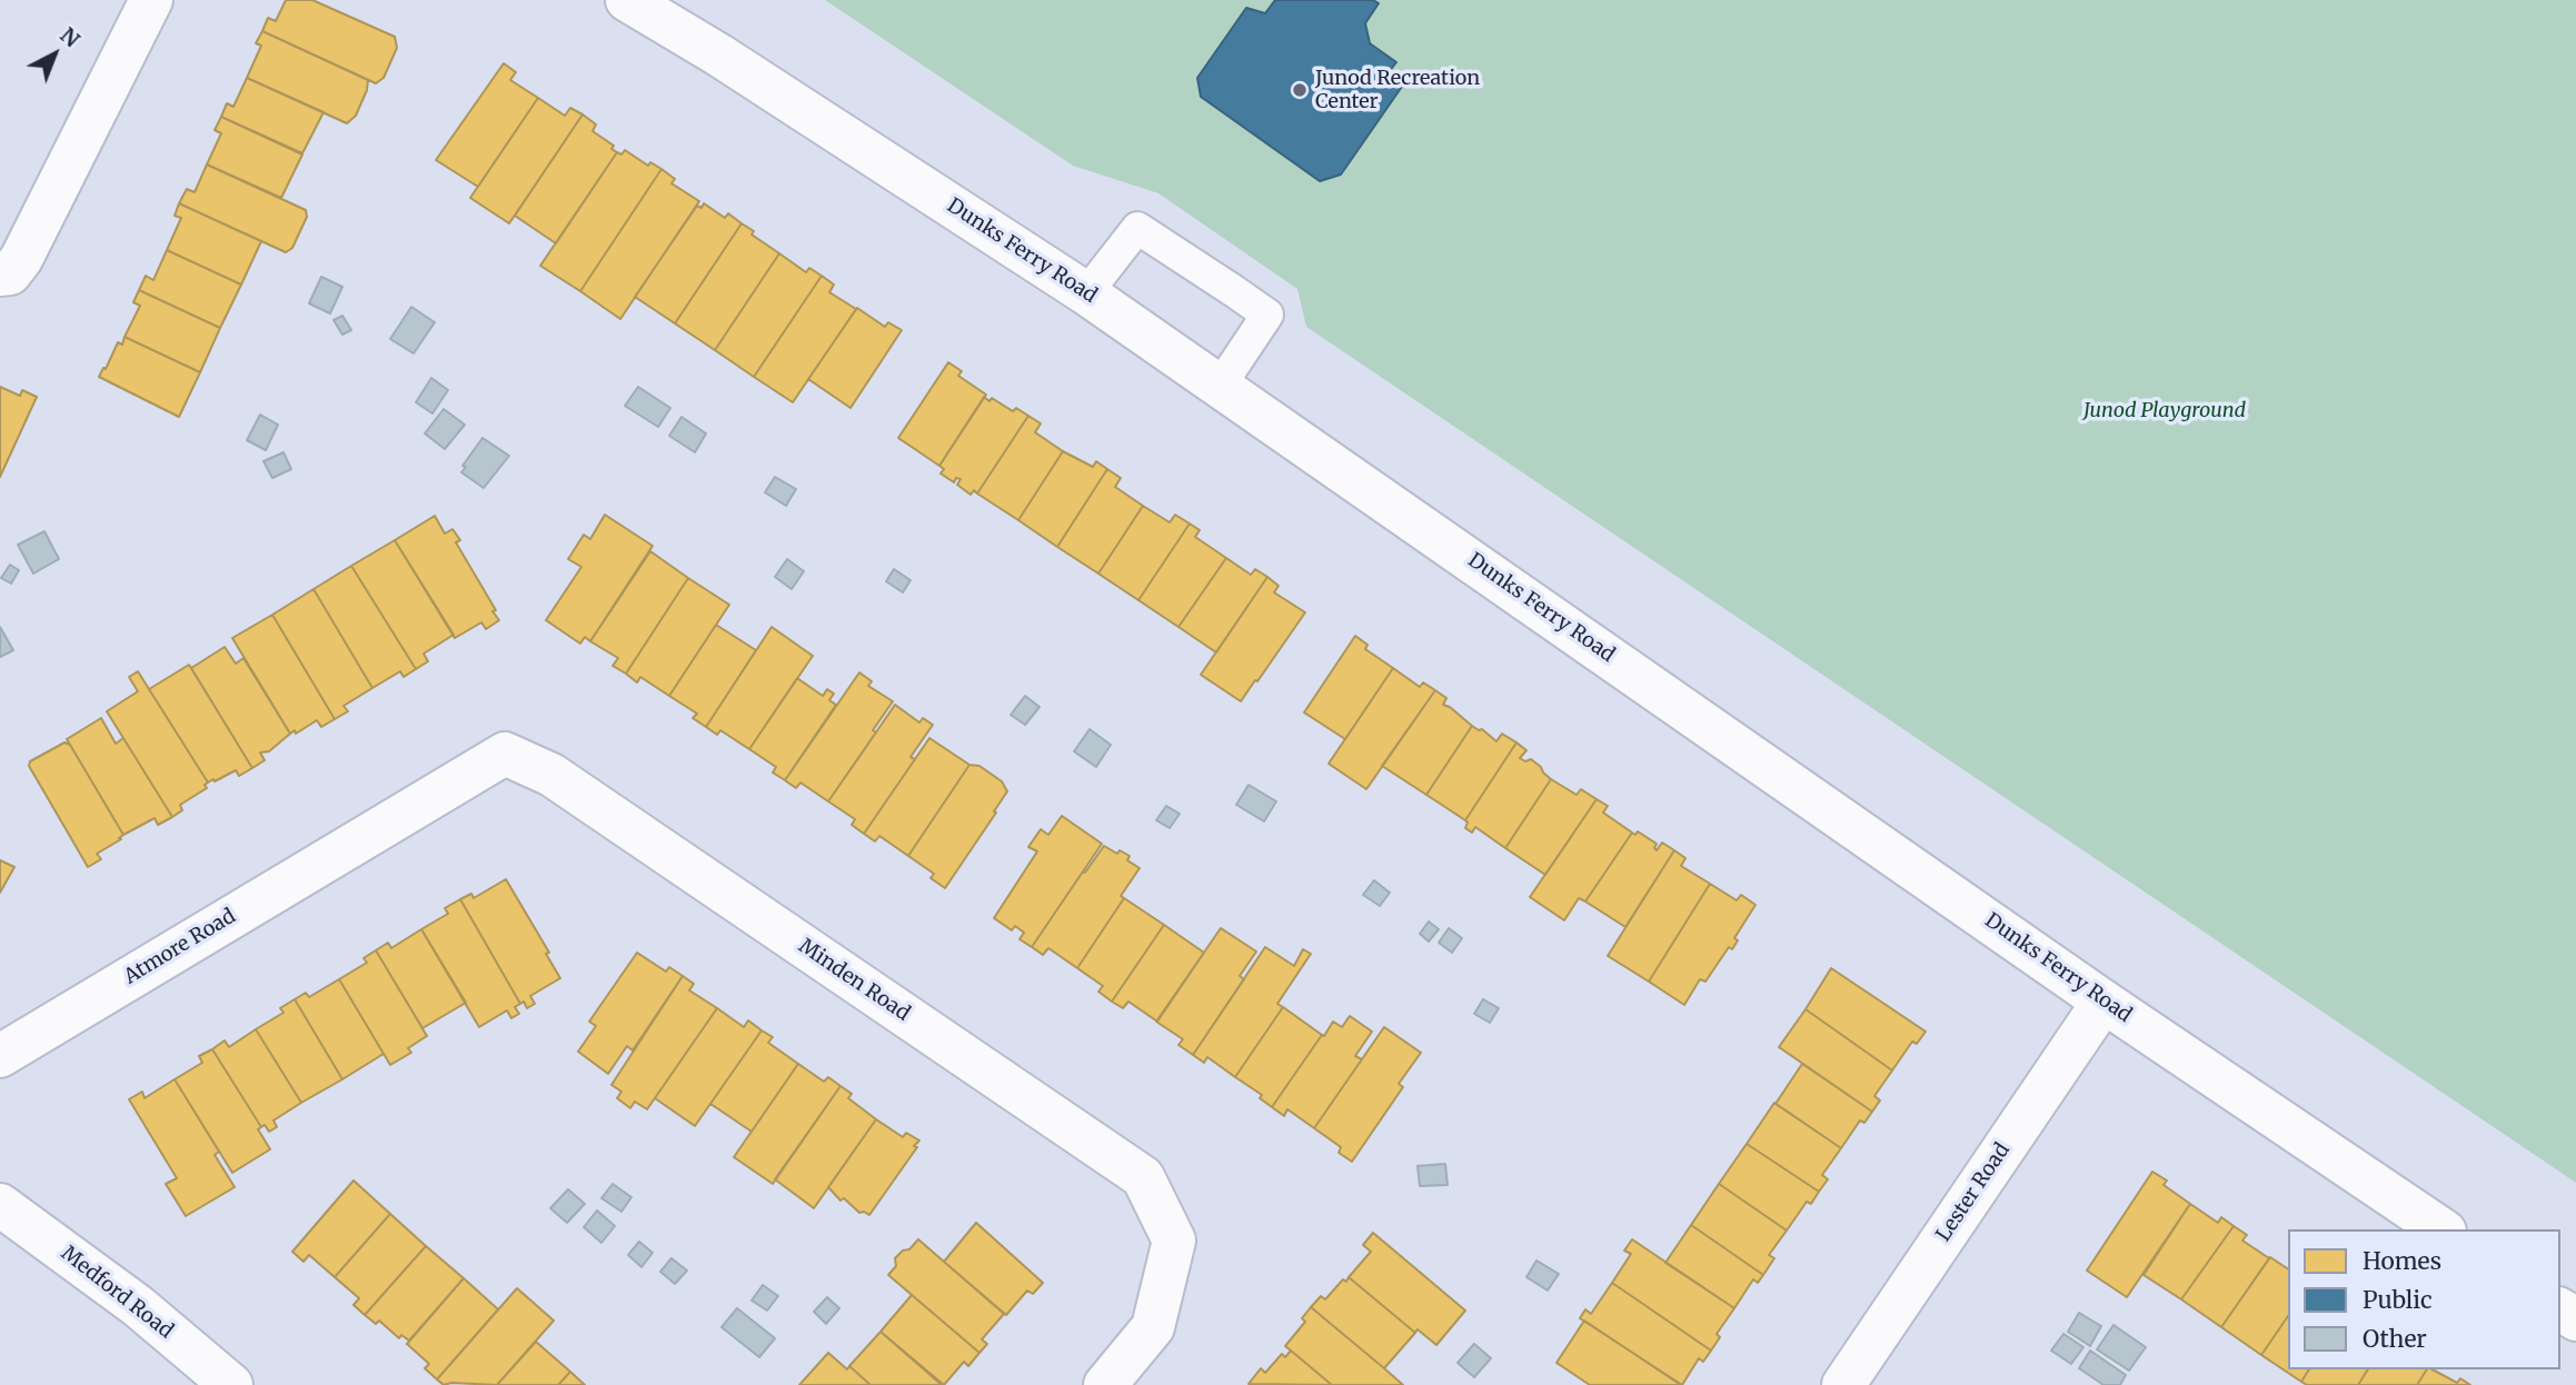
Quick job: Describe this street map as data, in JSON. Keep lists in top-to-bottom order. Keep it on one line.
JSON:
{"streets":{"street":["Dunks Ferry Road","Atmore Road","Minden Road","Lester Road","Medford Road"]},"crossings":[["Dunks Ferry Road","Lester Road"],["Atmore Road","Minden Road"]],"parks":["Junod Playground"],"places":["Junod Recreation Center"],"legend":["Homes","Public","Other"],"north":"top right"}
